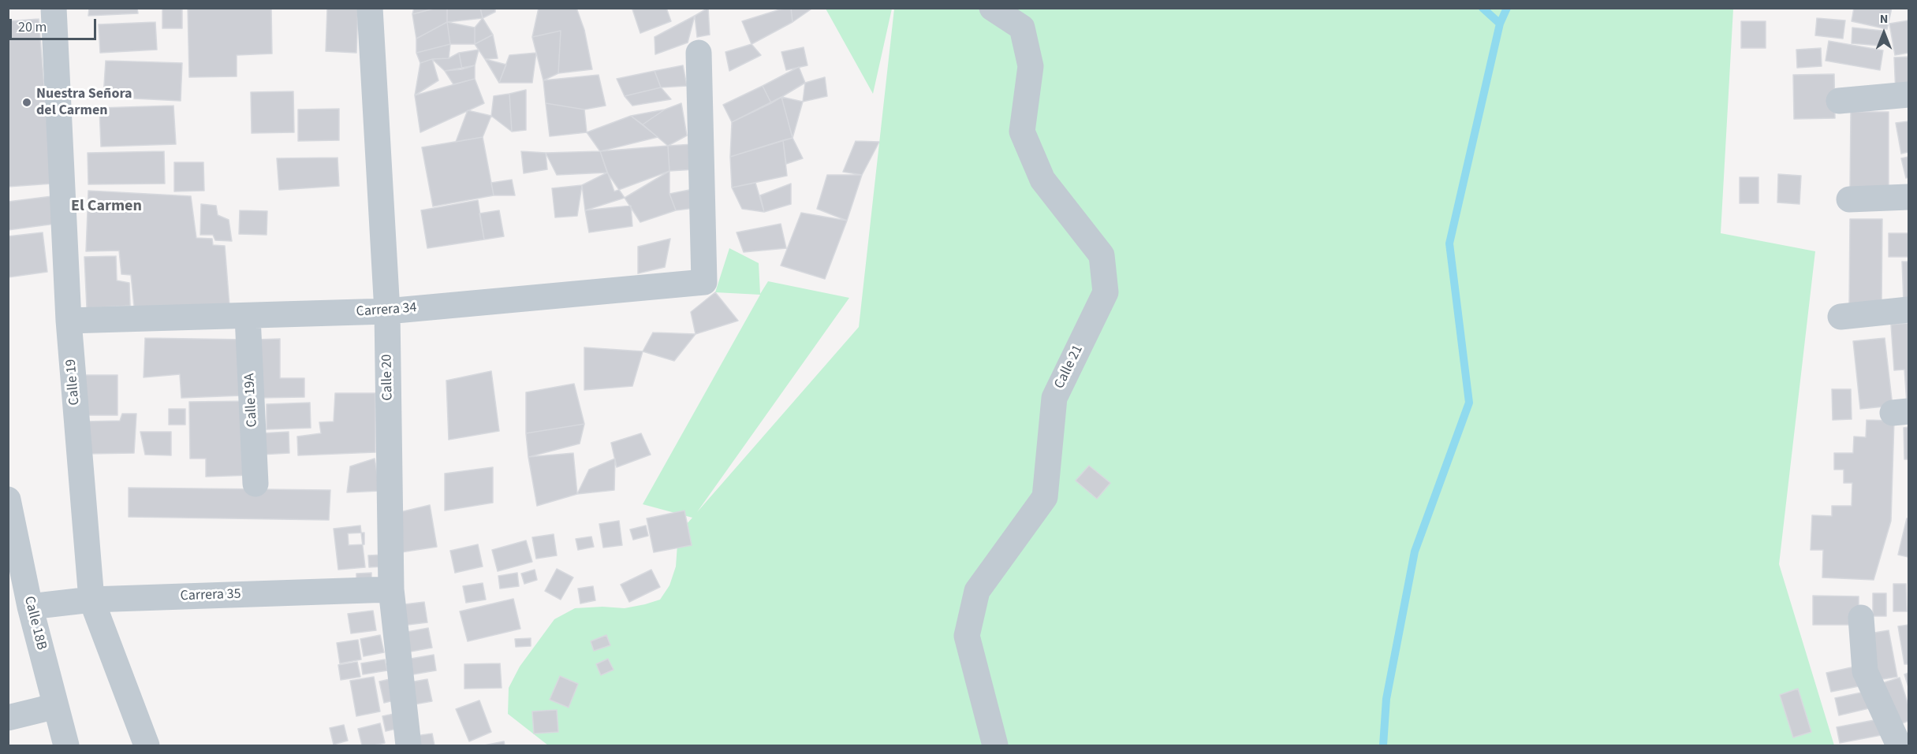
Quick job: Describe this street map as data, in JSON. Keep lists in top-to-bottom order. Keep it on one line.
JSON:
{"streets":{"street":["Carrera 34","Calle 21","Calle 20","Calle 19","Calle 19A","Carrera 35","Calle 18B"]},"crossings":[["Carrera 34","Calle 20"],["Carrera 34","Calle 19"],["Carrera 34","Calle 19A"],["Calle 20","Carrera 35"],["Calle 19","Carrera 35"],["Carrera 35","Calle 18B"]],"districts":["El Carmen"],"places":["Nuestra Señora del Carmen"],"scale_bar":"20 m","north":"top"}
